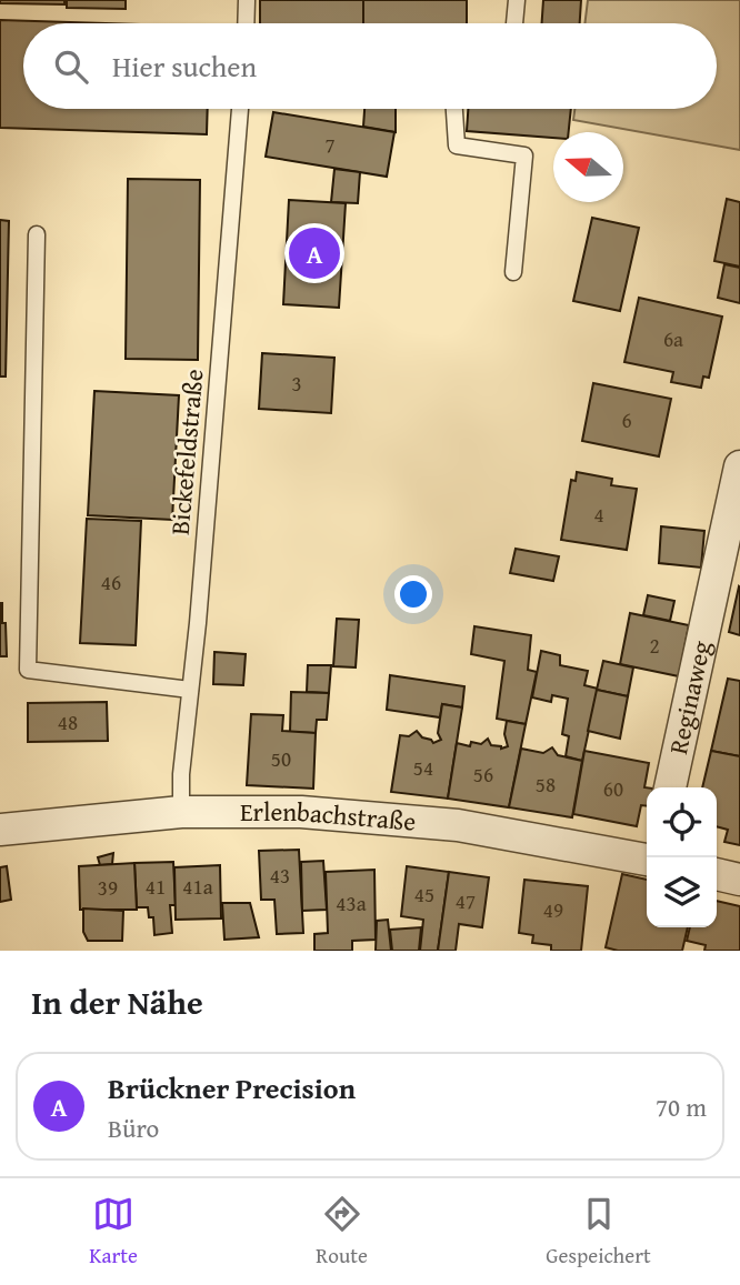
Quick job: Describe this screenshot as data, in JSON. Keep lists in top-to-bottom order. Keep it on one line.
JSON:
{"streets":{"street":["Reginaweg","Erlenbachstraße"],"lane":["Bickefeldstraße"]},"crossings":[["Bickefeldstraße","Erlenbachstraße"]],"house_numbers":["7","6a","3","6","4","46","2","48","50","54","56","58","60","43","41","41a","39","45","47","43a","49"],"north":"left","page":{"search":"Hier suchen","pins":"A","heading":"In der Nähe","list":[{"mark":"A","name":"Brückner Precision","note":"Büro","value":"70 m"}],"nav":["Karte","Route","Gespeichert"]}}
